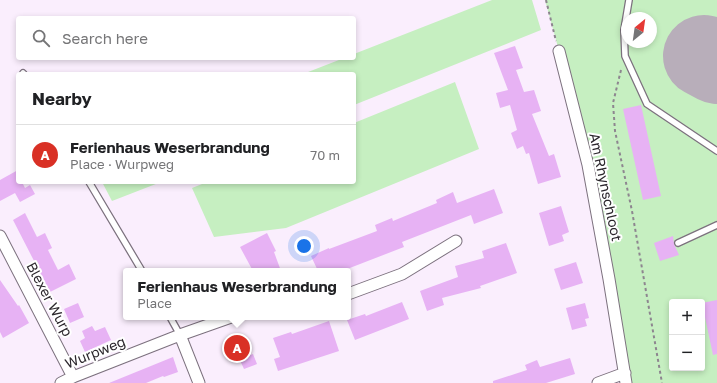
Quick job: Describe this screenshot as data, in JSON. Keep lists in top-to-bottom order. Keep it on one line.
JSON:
{"streets":{"street":["Am Rhynschloot","Blexer Wurp","Wurpweg"]},"crossings":[["Blexer Wurp","Wurpweg"]],"north":"top right","page":{"search":"Search here","heading":"Nearby","list":[{"mark":"A","name":"Ferienhaus Weserbrandung","note":"Place · Wurpweg","value":"70 m"}],"popup":["Ferienhaus Weserbrandung","Place"],"map_buttons":["+","−"],"pins":"A"}}
